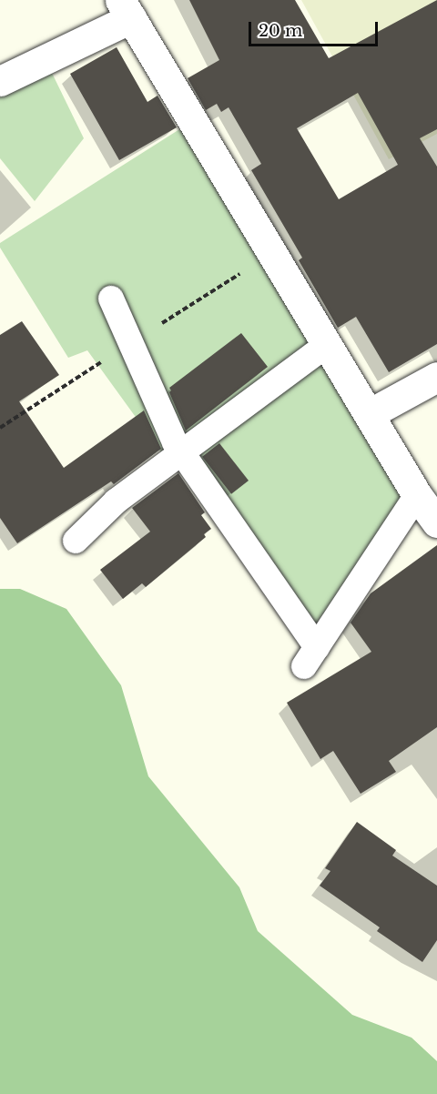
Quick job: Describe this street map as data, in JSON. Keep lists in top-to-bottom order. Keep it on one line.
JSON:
{"scale_bar":"20 m"}
